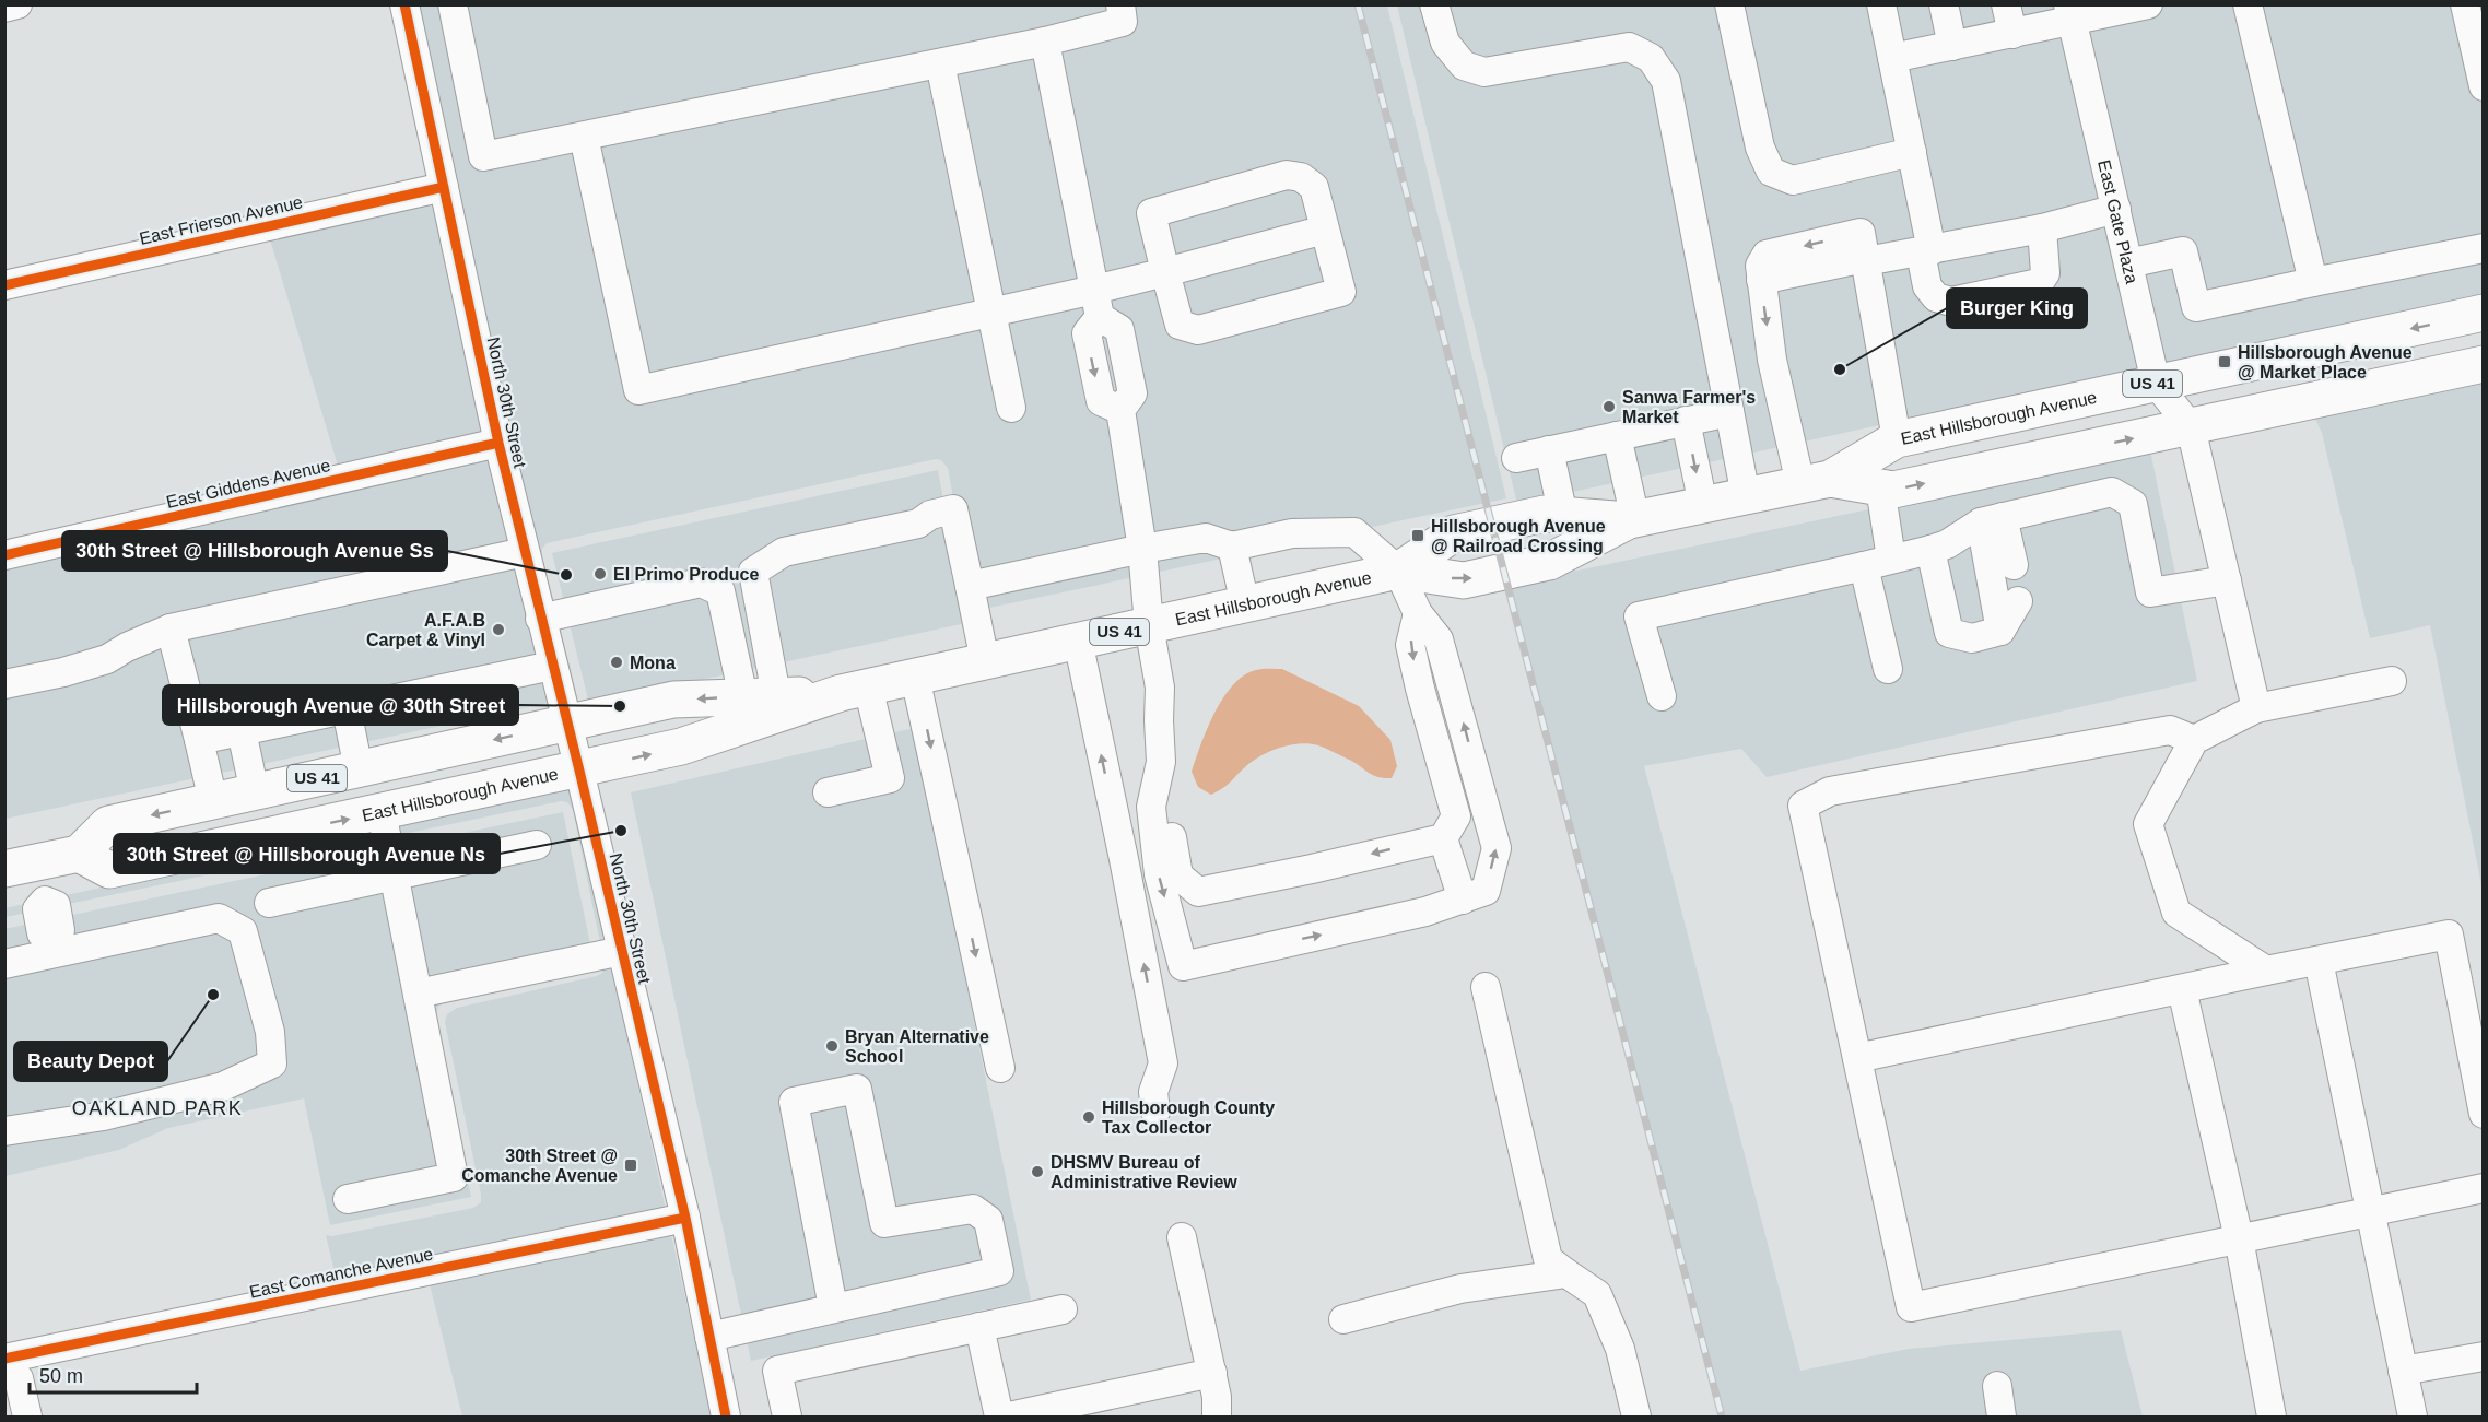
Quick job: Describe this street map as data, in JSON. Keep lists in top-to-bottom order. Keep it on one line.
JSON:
{"streets":{"main road":["US 41","East Hillsborough Avenue"],"street":["East Frierson Avenue","East Gate Plaza","North 30th Street","East Giddens Avenue","East Comanche Avenue"]},"crossings":[["East Frierson Avenue","North 30th Street"],["East Gate Plaza","East Hillsborough Avenue"],["North 30th Street","East Hillsborough Avenue"],["North 30th Street","East Giddens Avenue"],["North 30th Street","East Comanche Avenue"]],"districts":["OAKLAND PARK"],"places":{"transit":["Hillsborough Avenue @ Market Place","Hillsborough Avenue @ Railroad Crossing","30th Street @ Comanche Avenue"],"other":["Burger King","Sanwa Farmer's Market","El Primo Produce","30th Street @ Hillsborough Avenue Ss","A.F.A.B Carpet & Vinyl","Mona","Hillsborough Avenue @ 30th Street","30th Street @ Hillsborough Avenue Ns","Beauty Depot","Bryan Alternative School","Hillsborough County Tax Collector","DHSMV Bureau of Administrative Review"]},"scale_bar":"50 m"}
